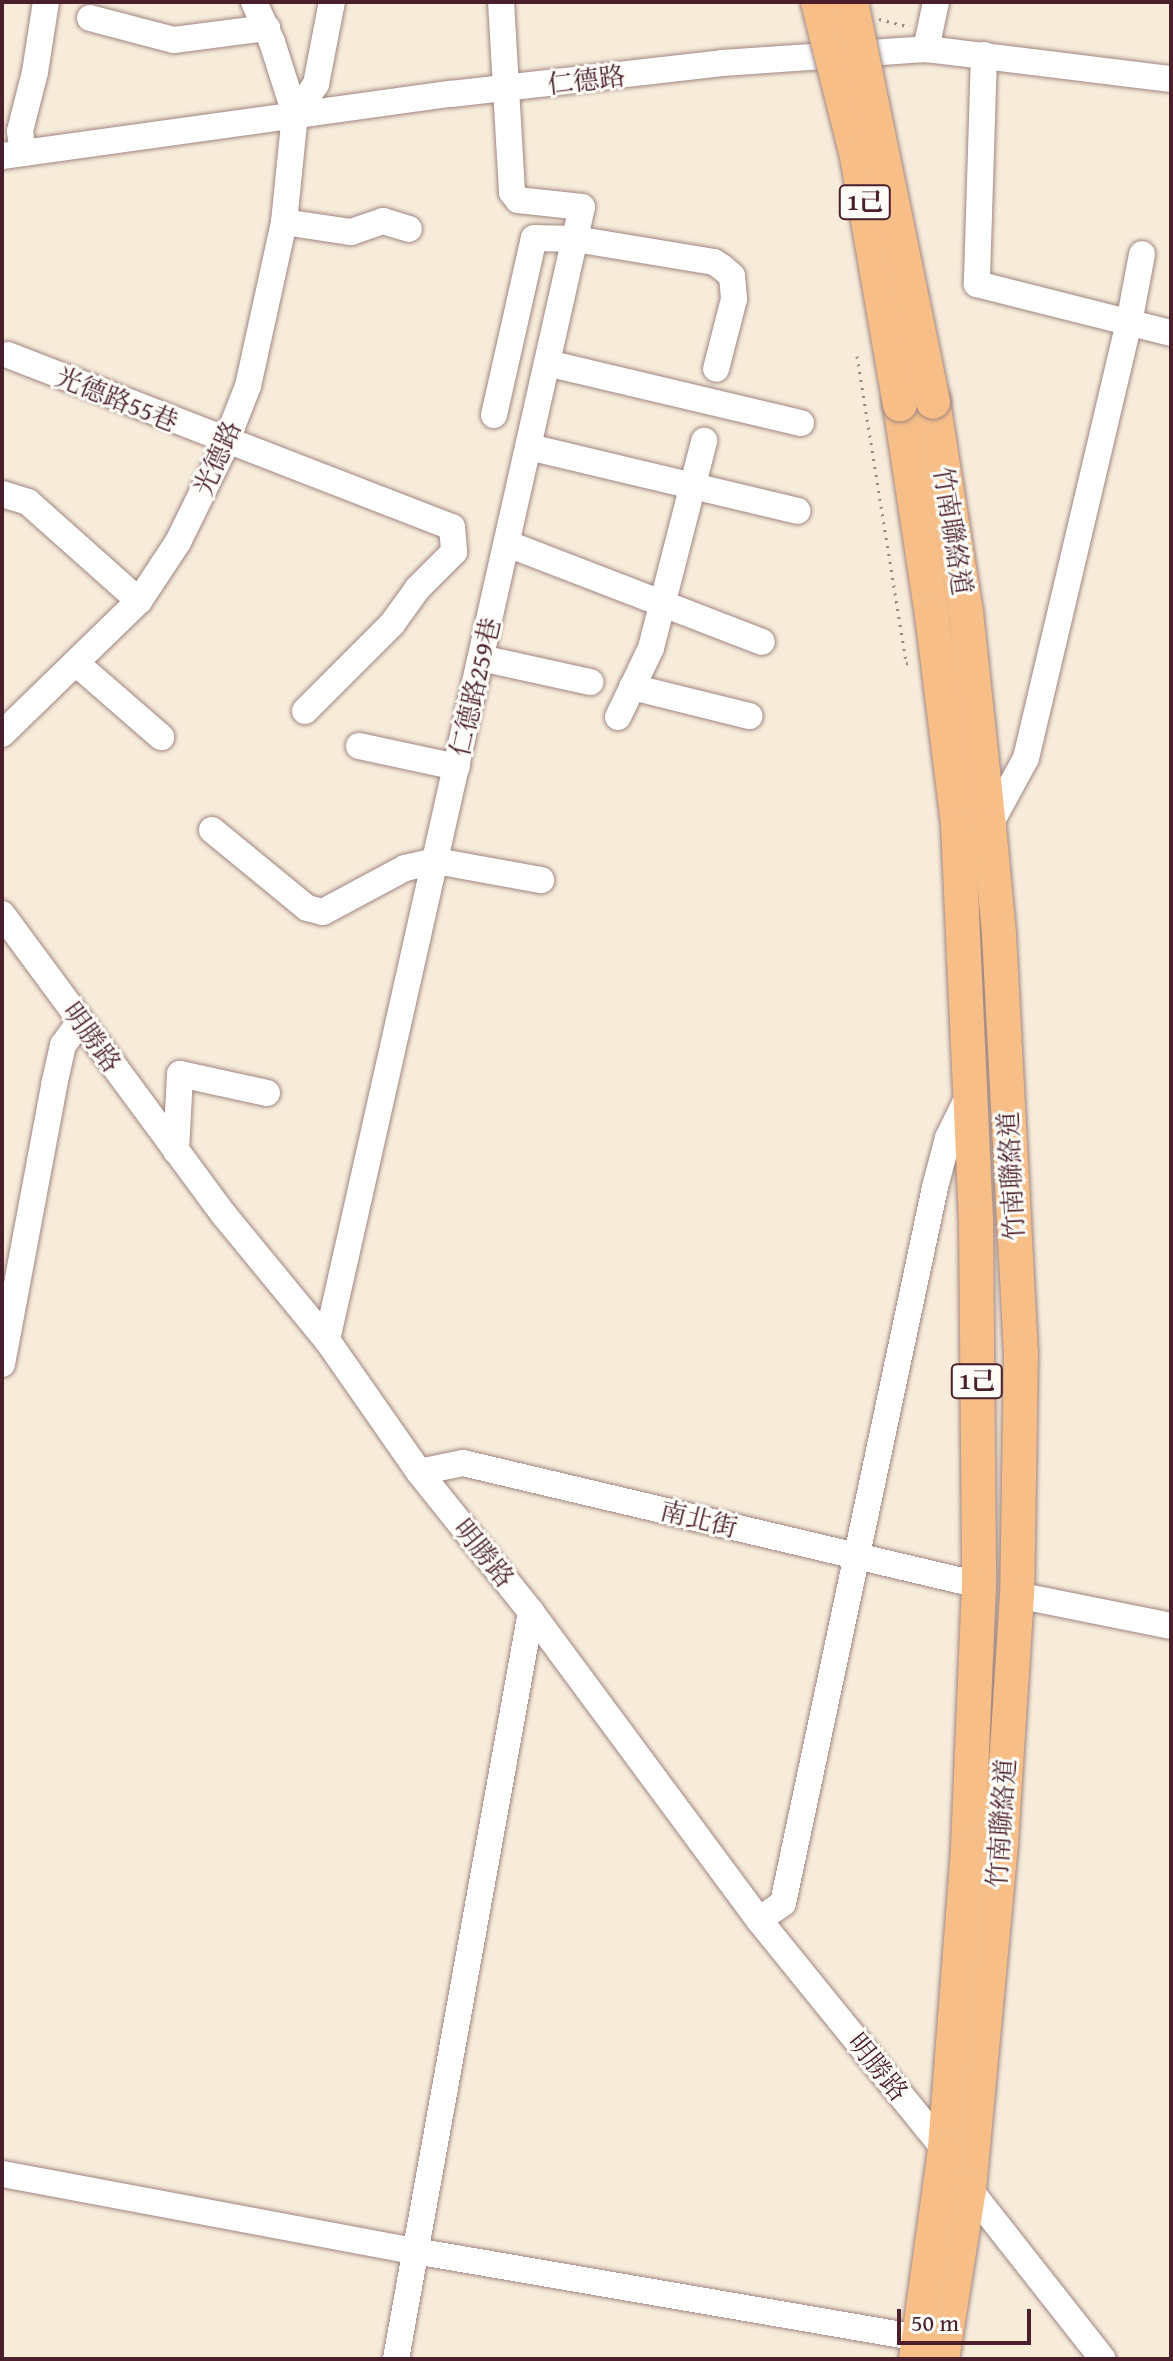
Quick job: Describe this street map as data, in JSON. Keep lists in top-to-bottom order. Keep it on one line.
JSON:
{"streets":{"main road":["1己","竹南聯絡道"],"street":["仁德路","光德路55巷","光德路","仁德路259巷","明勝路","南北街"]},"crossings":[["仁德路","光德路"],["仁德路","仁德路259巷"],["光德路55巷","光德路"],["竹南聯絡道","明勝路"],["竹南聯絡道","南北街"],["仁德路259巷","明勝路"],["明勝路","南北街"]],"scale_bar":"50 m"}
